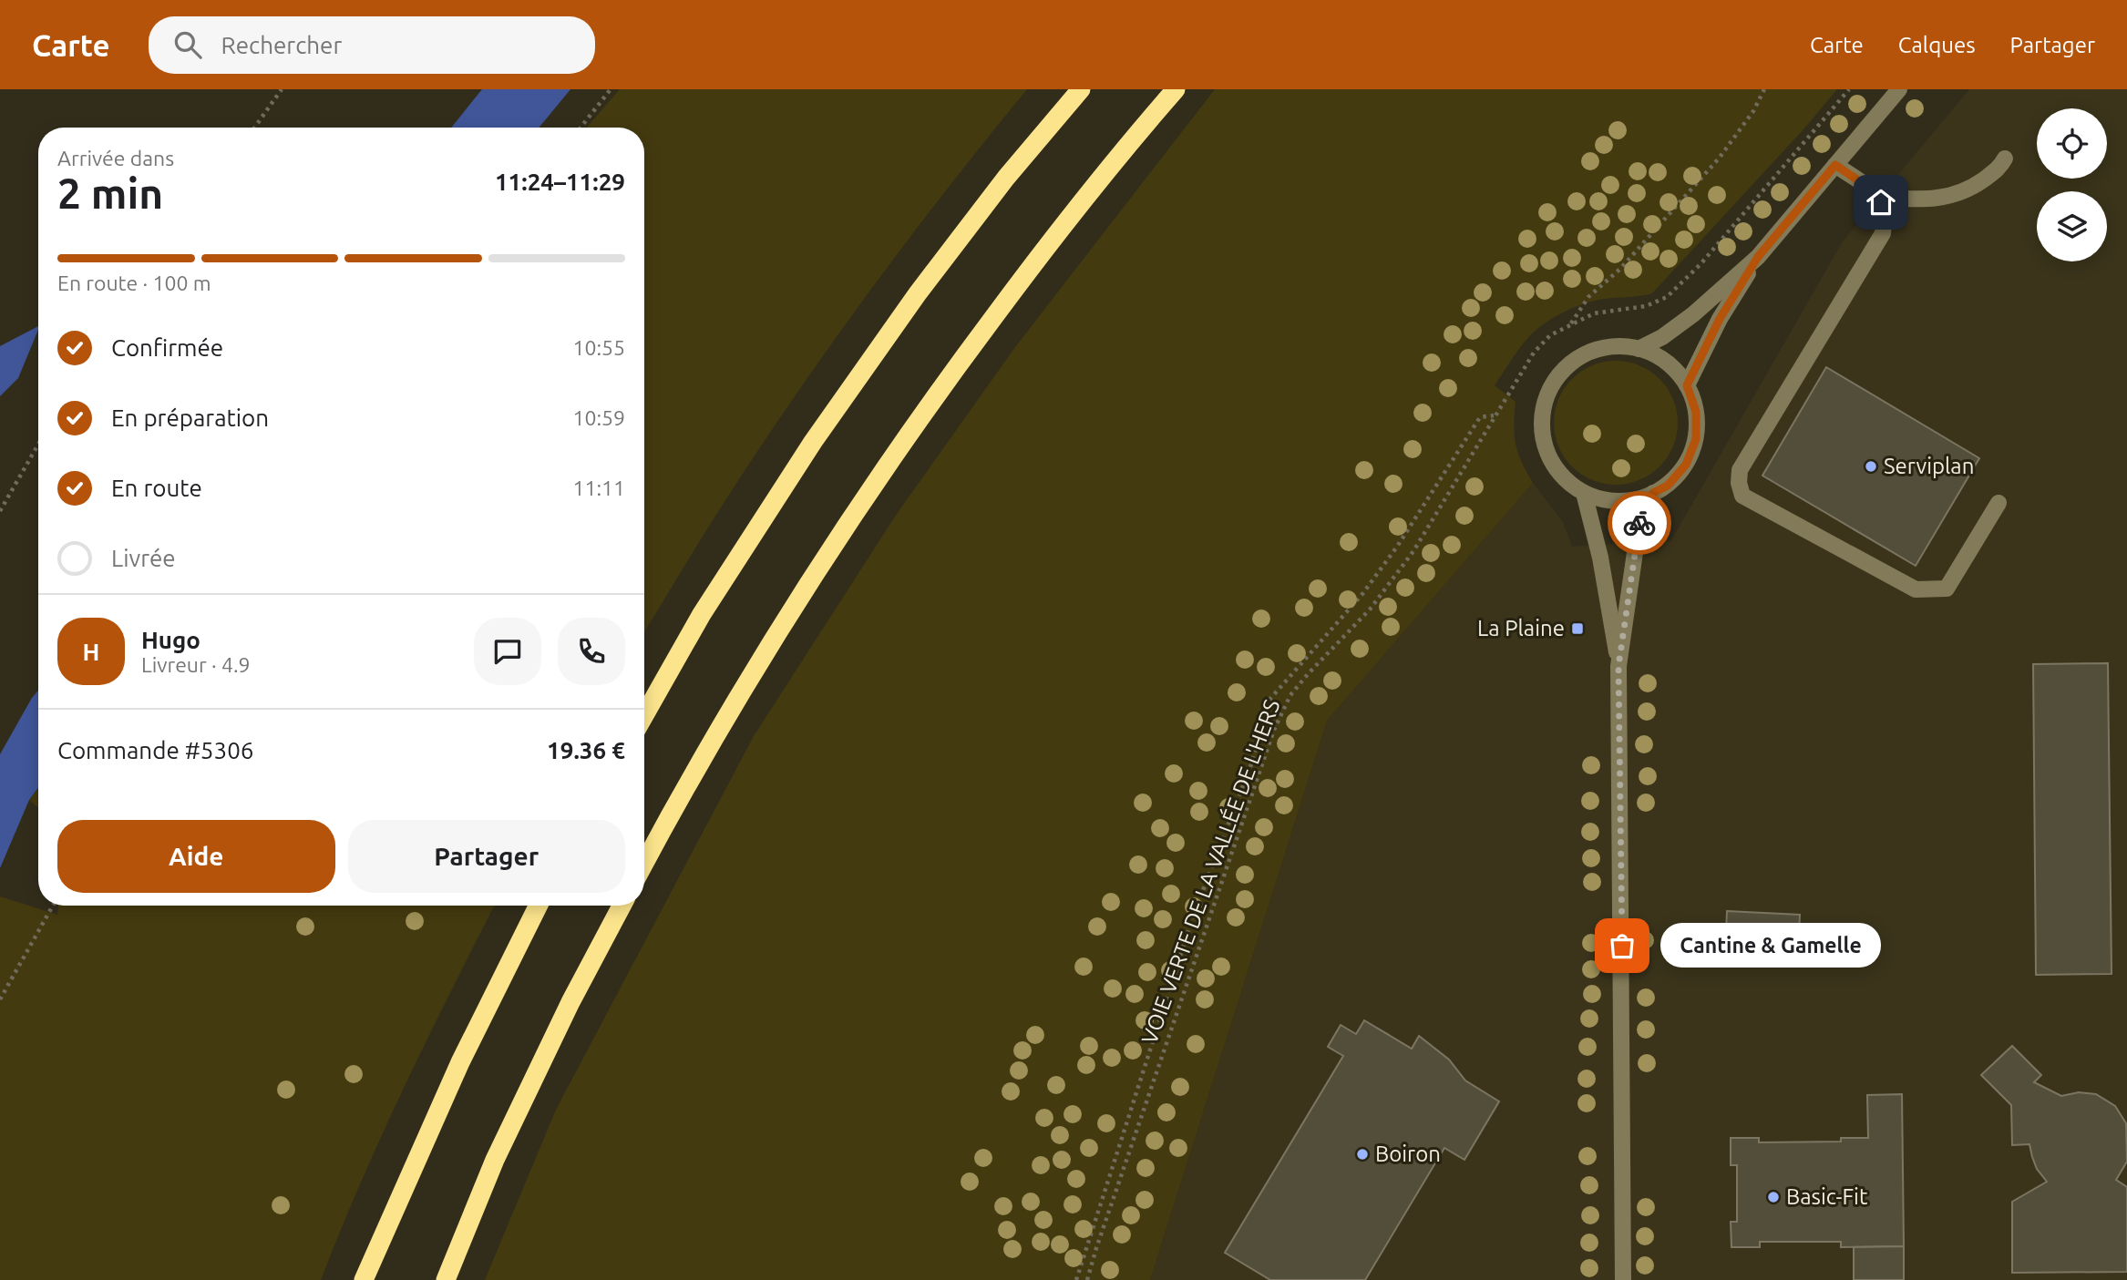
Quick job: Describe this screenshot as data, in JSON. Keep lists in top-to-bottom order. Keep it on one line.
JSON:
{"streets":{"path":["VOIE VERTE DE LA VALLÉE DE L'HERS"]},"places":{"other":["Serviplan","Cantine & Gamelle","Boiron","Basic-Fit"],"transit":["La Plaine"]},"page":{"header":"Carte","search":"Rechercher","nav":["Carte","Calques","Partager"],"heading":["2 min","Arrivée dans","11:24–11:29"],"panel":["Hugo","Livreur · 4.9","Commande #5306","19.36 €"],"bar":"En route · 100 m","list":[["Confirmée","10:55"],["En préparation","10:59"],["En route","11:11"],"Livrée"],"round":"H","buttons":["Aide","Partager"],"bubble":"Cantine & Gamelle"}}
